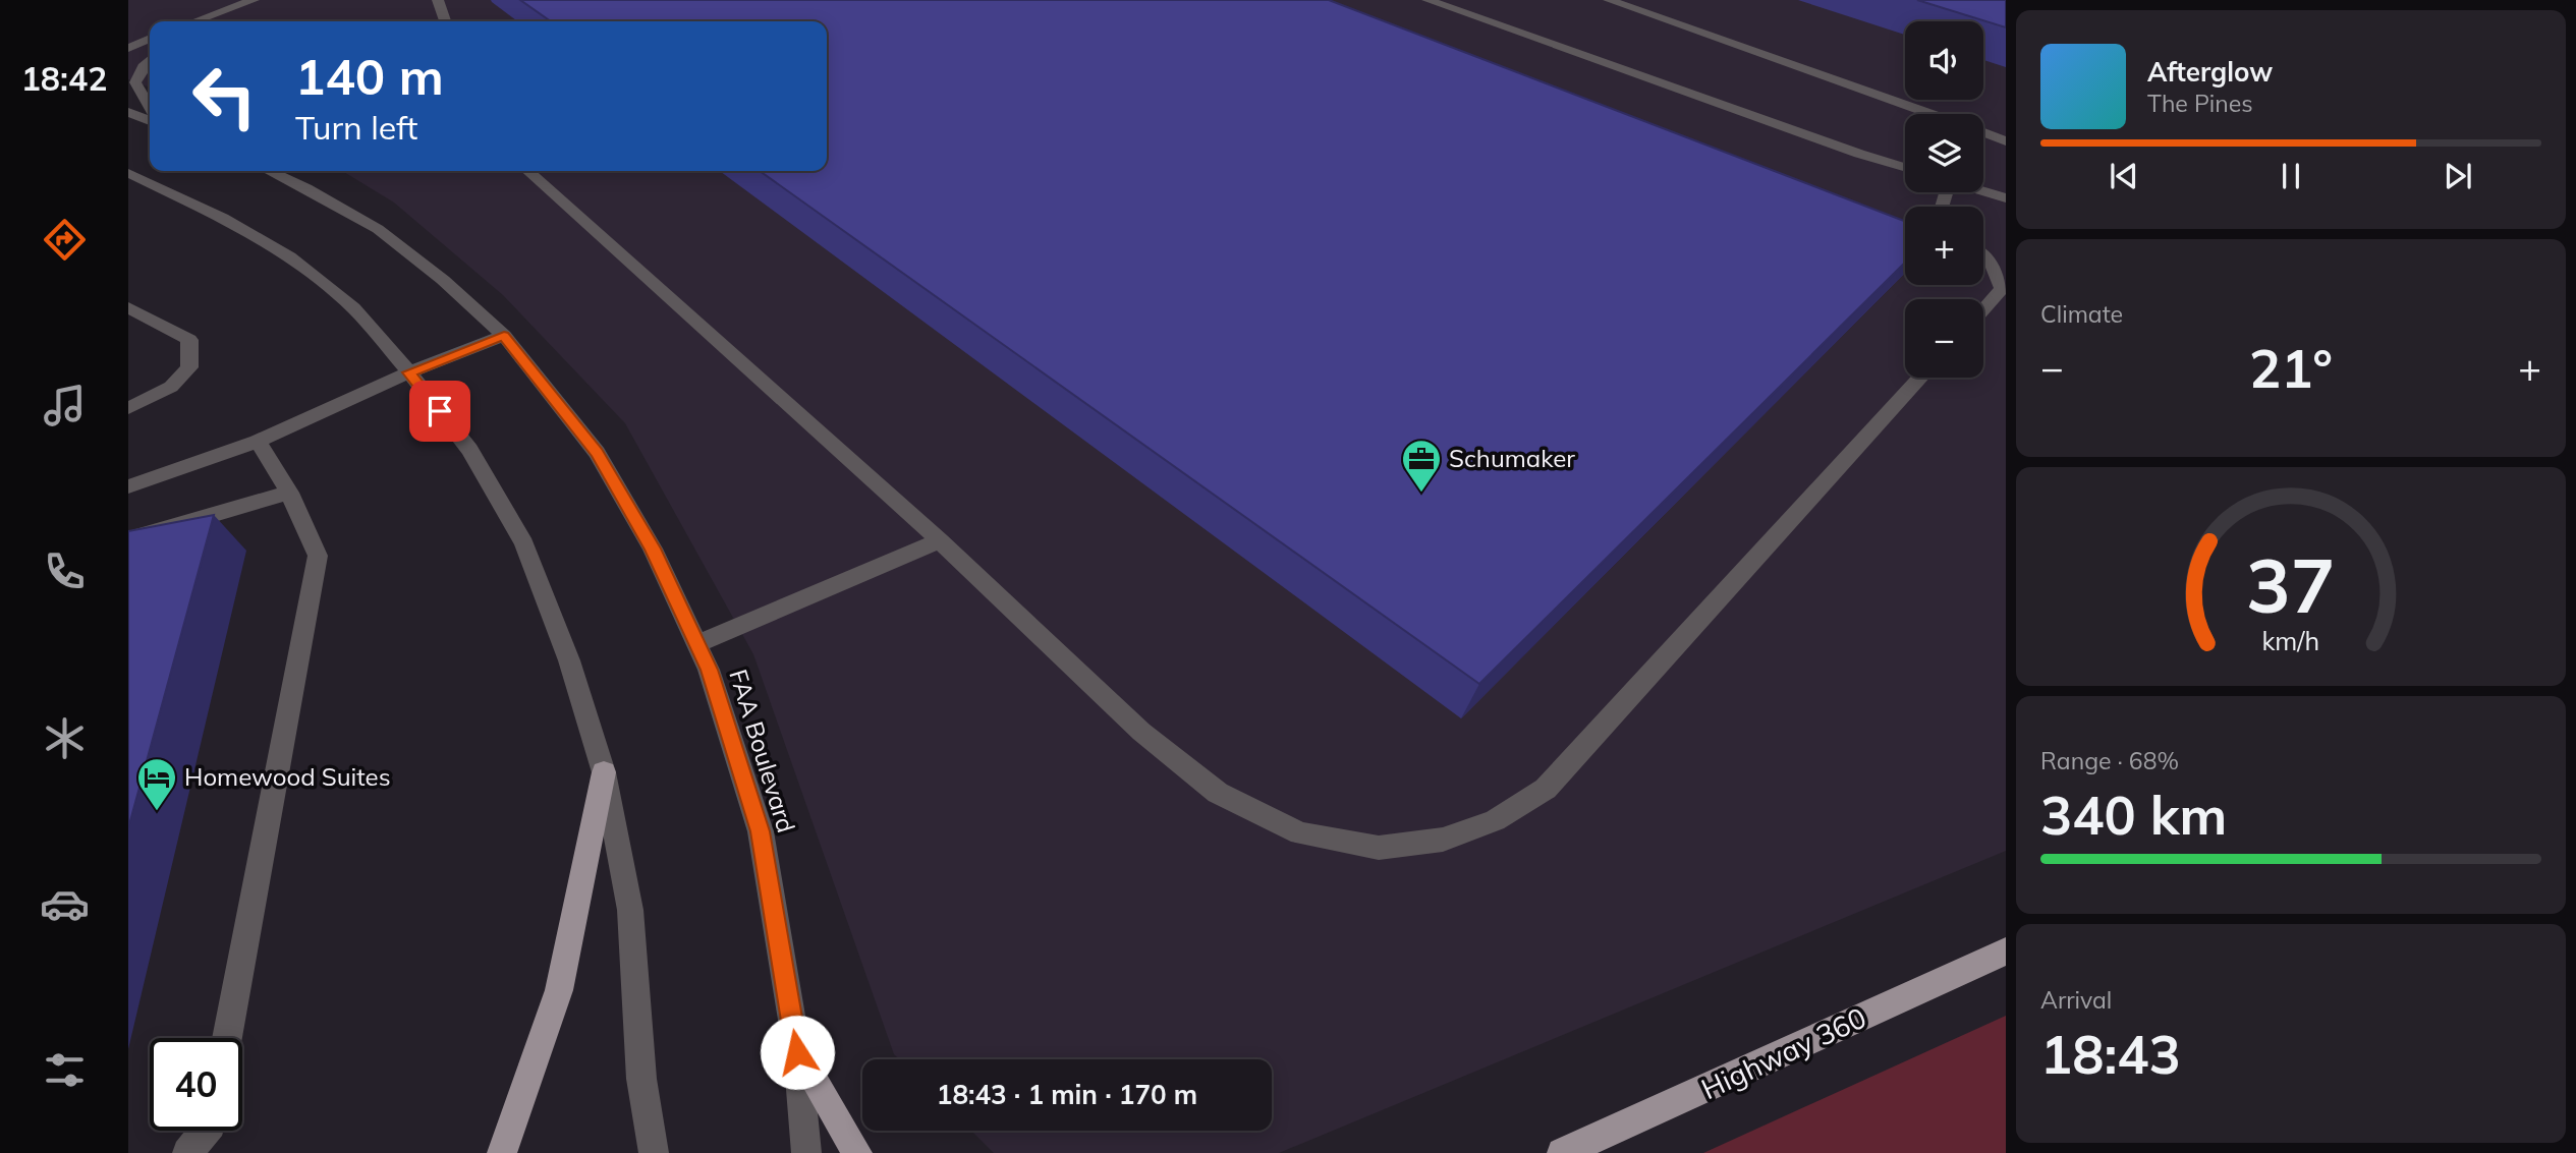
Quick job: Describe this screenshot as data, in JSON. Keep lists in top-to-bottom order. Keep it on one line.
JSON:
{"streets":{"main road":["Highway 360"],"street":["FAA Boulevard"]},"places":{"office":["Schumaker"],"hotel":["Homewood Suites"]},"page":{"tabs":"18:42","map_buttons":["+","−"],"turn":["140 m","Turn left"],"song":["Afterglow","The Pines"],"tile":["Climate",["Range · 68%","340 km"],["Arrival","18:43"]],"heat":["−","21°","+"],"limit":"40","trip":"18:43 · 1 min · 170 m","gauge":["37","km/h"]}}
